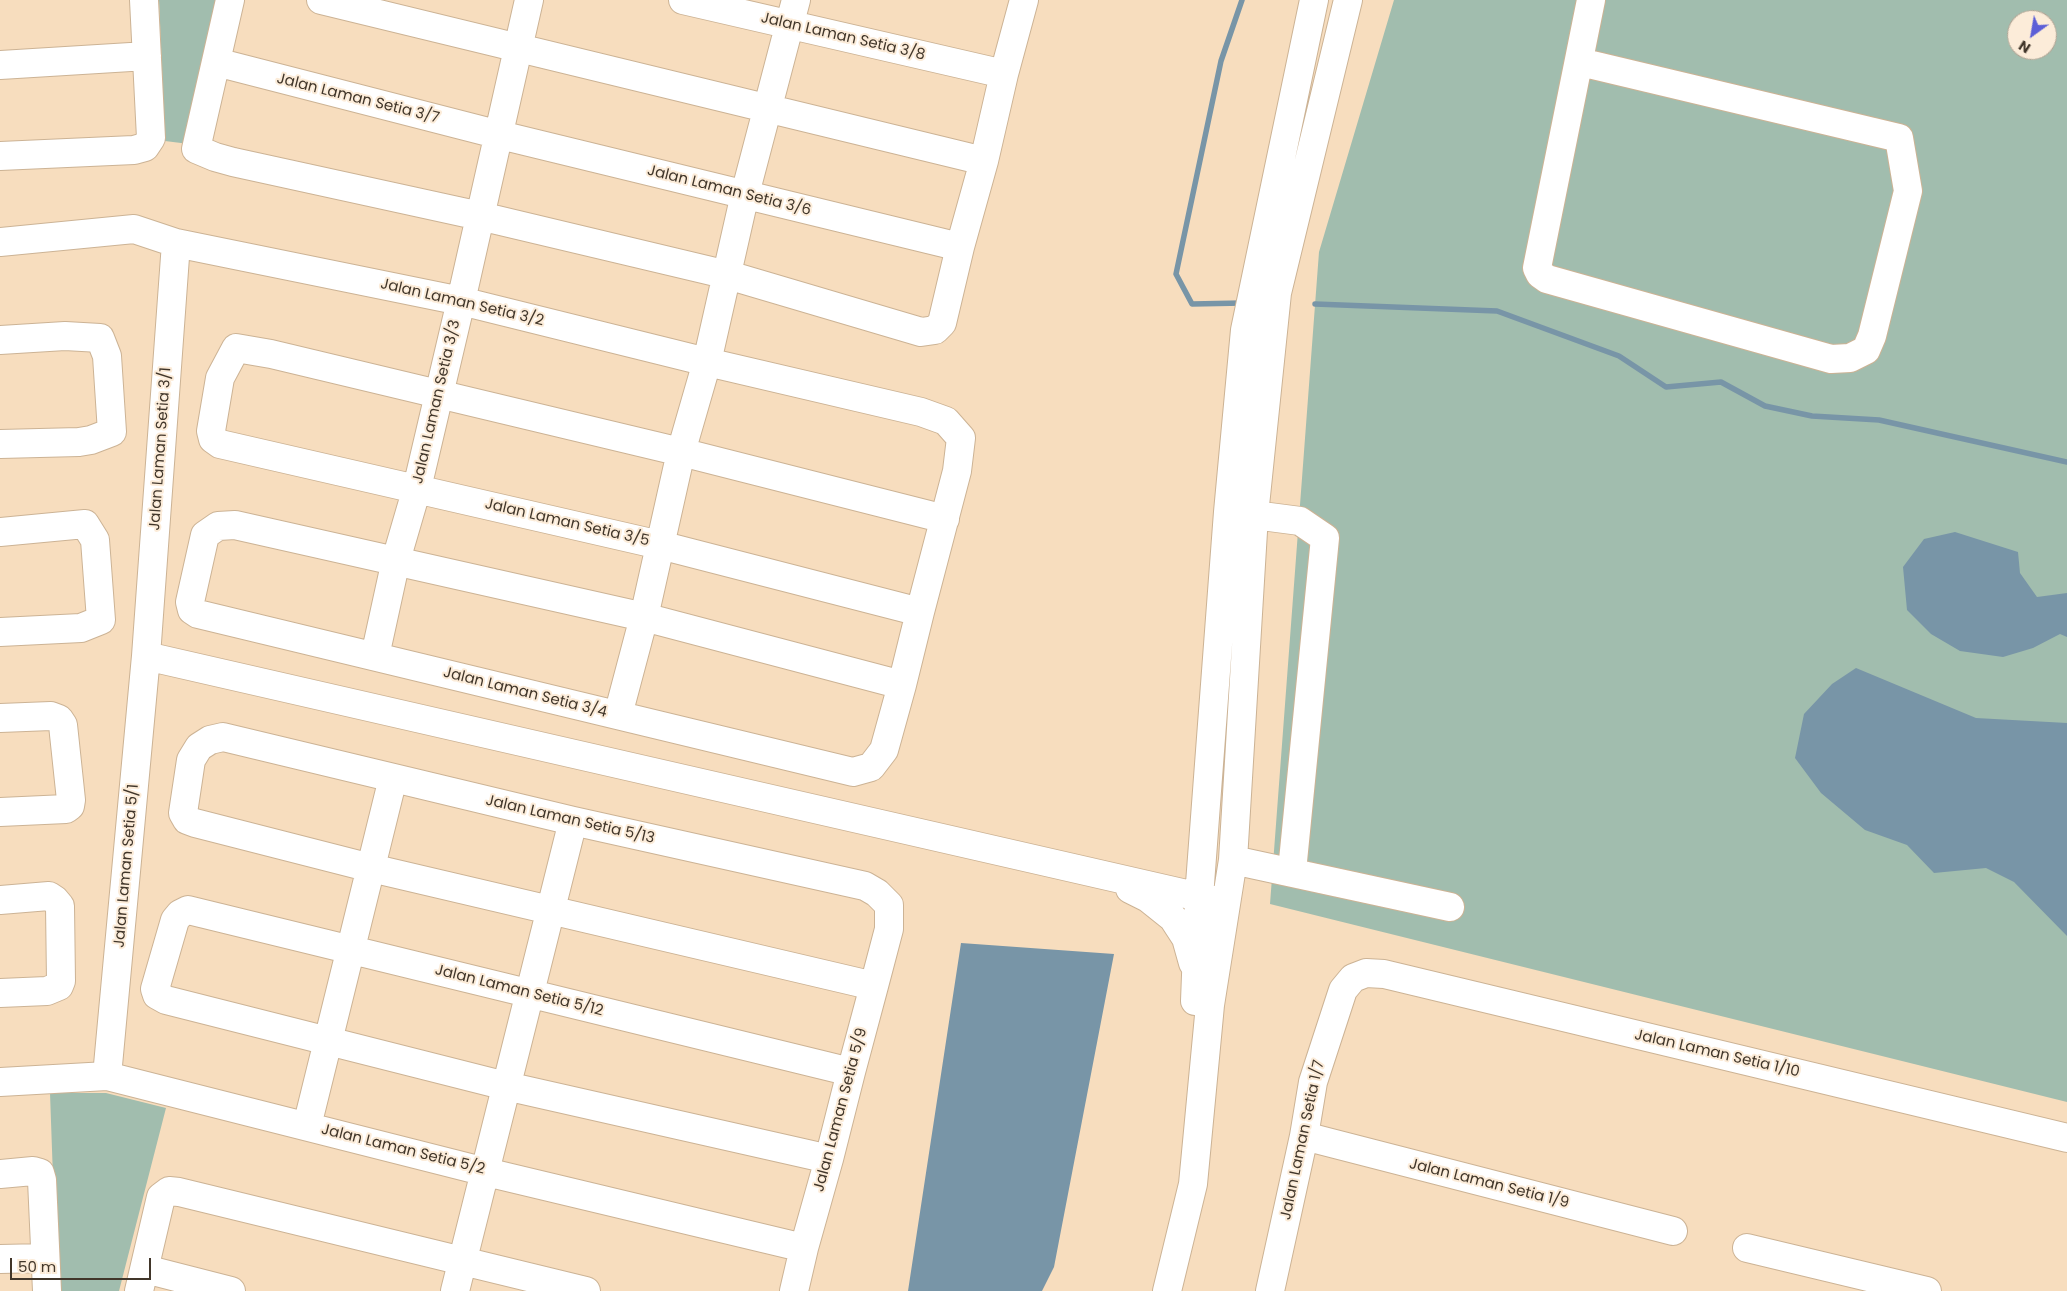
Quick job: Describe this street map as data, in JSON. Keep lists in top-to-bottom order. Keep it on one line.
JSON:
{"streets":{"street":["Jalan Laman Setia 3/8","Jalan Laman Setia 3/7","Jalan Laman Setia 3/6","Jalan Laman Setia 3/2","Jalan Laman Setia 3/3","Jalan Laman Setia 3/1","Jalan Laman Setia 3/5","Jalan Laman Setia 3/4","Jalan Laman Setia 5/13","Jalan Laman Setia 5/1","Jalan Laman Setia 5/12","Jalan Laman Setia 1/10","Jalan Laman Setia 5/9","Jalan Laman Setia 1/7","Jalan Laman Setia 5/2","Jalan Laman Setia 1/9"]},"crossings":[["Jalan Laman Setia 3/7","Jalan Laman Setia 3/6"],["Jalan Laman Setia 3/7","Jalan Laman Setia 3/3"],["Jalan Laman Setia 3/6","Jalan Laman Setia 3/3"],["Jalan Laman Setia 3/2","Jalan Laman Setia 3/3"],["Jalan Laman Setia 3/2","Jalan Laman Setia 3/1"],["Jalan Laman Setia 3/3","Jalan Laman Setia 3/5"],["Jalan Laman Setia 3/3","Jalan Laman Setia 3/4"],["Jalan Laman Setia 3/1","Jalan Laman Setia 5/1"],["Jalan Laman Setia 5/13","Jalan Laman Setia 5/9"],["Jalan Laman Setia 5/1","Jalan Laman Setia 5/2"],["Jalan Laman Setia 5/12","Jalan Laman Setia 5/9"],["Jalan Laman Setia 1/10","Jalan Laman Setia 1/7"],["Jalan Laman Setia 5/9","Jalan Laman Setia 5/2"],["Jalan Laman Setia 1/7","Jalan Laman Setia 1/9"]],"scale_bar":"50 m","north":"bottom left"}
